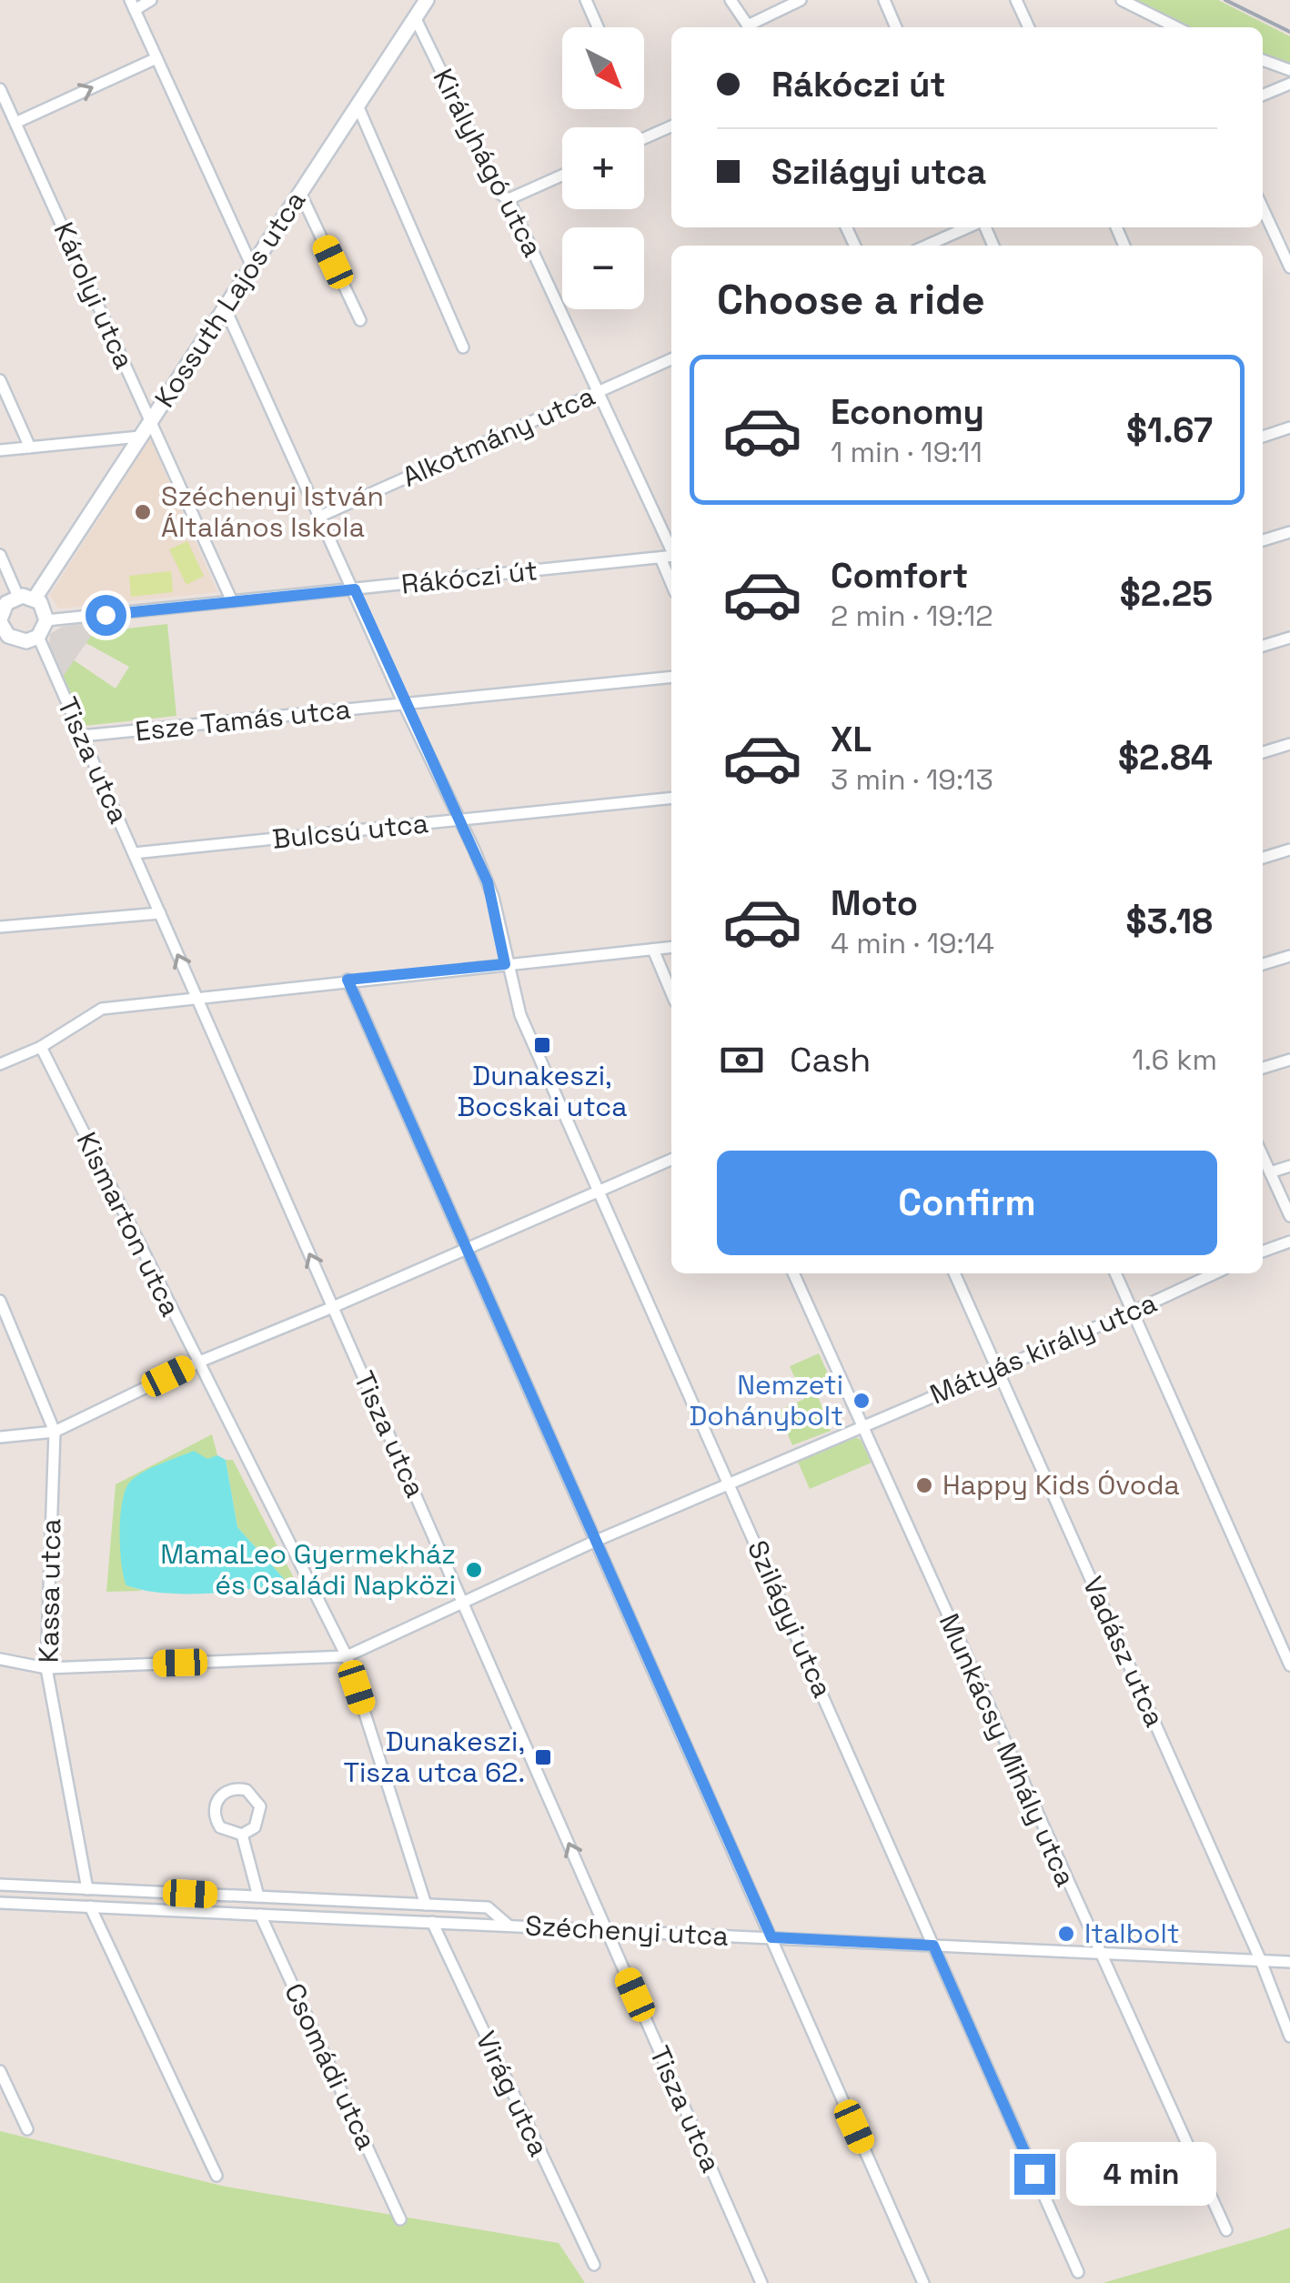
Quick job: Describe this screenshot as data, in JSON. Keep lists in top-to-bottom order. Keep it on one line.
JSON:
{"streets":{"street":["Királyhágó utca","Károlyi utca","Kossuth Lajos utca","Alkotmány utca","Rákóczi út","Esze Tamás utca","Tisza utca","Bulcsú utca","Kismarton utca","Mátyás király utca","Kassa utca","Szilágyi utca","Vadász utca","Munkácsy Mihály utca","Széchenyi utca","Csomádi utca","Virág utca"]},"crossings":[["Királyhágó utca","Kossuth Lajos utca"],["Királyhágó utca","Alkotmány utca"],["Károlyi utca","Kossuth Lajos utca"],["Károlyi utca","Rákóczi út"],["Kossuth Lajos utca","Rákóczi út"],["Kossuth Lajos utca","Tisza utca"],["Kossuth Lajos utca","Szilágyi utca"],["Alkotmány utca","Szilágyi utca"],["Rákóczi út","Tisza utca"],["Rákóczi út","Szilágyi utca"],["Esze Tamás utca","Tisza utca"],["Esze Tamás utca","Szilágyi utca"],["Tisza utca","Bulcsú utca"],["Tisza utca","Széchenyi utca"],["Bulcsú utca","Szilágyi utca"],["Kismarton utca","Széchenyi utca"],["Mátyás király utca","Szilágyi utca"],["Mátyás király utca","Vadász utca"],["Mátyás király utca","Munkácsy Mihály utca"],["Kassa utca","Széchenyi utca"],["Szilágyi utca","Széchenyi utca"],["Vadász utca","Széchenyi utca"],["Munkácsy Mihály utca","Széchenyi utca"],["Széchenyi utca","Csomádi utca"],["Széchenyi utca","Virág utca"]],"one_way":["Tisza utca"],"places":{"other":["Széchenyi István Általános Iskola","Nemzeti Dohánybolt","Happy Kids Óvoda","MamaLeo Gyermekház és Családi Napközi","Italbolt"],"transit":["Dunakeszi, Bocskai utca","Dunakeszi, Tisza utca 62."]},"north":"bottom right","page":{"map_buttons":["+","−"],"banner":["Rákóczi út","Szilágyi utca"],"heading":"Choose a ride","list":[{"name":"Economy","note":"1 min · 19:11","value":"$1.67"},{"name":"Comfort","note":"2 min · 19:12","value":"$2.25"},{"name":"XL","note":"3 min · 19:13","value":"$2.84"},{"name":"Moto","note":"4 min · 19:14","value":"$3.18"}],"pay":["Cash","1.6 km"],"buttons":"Confirm","bubble":"4 min"}}
